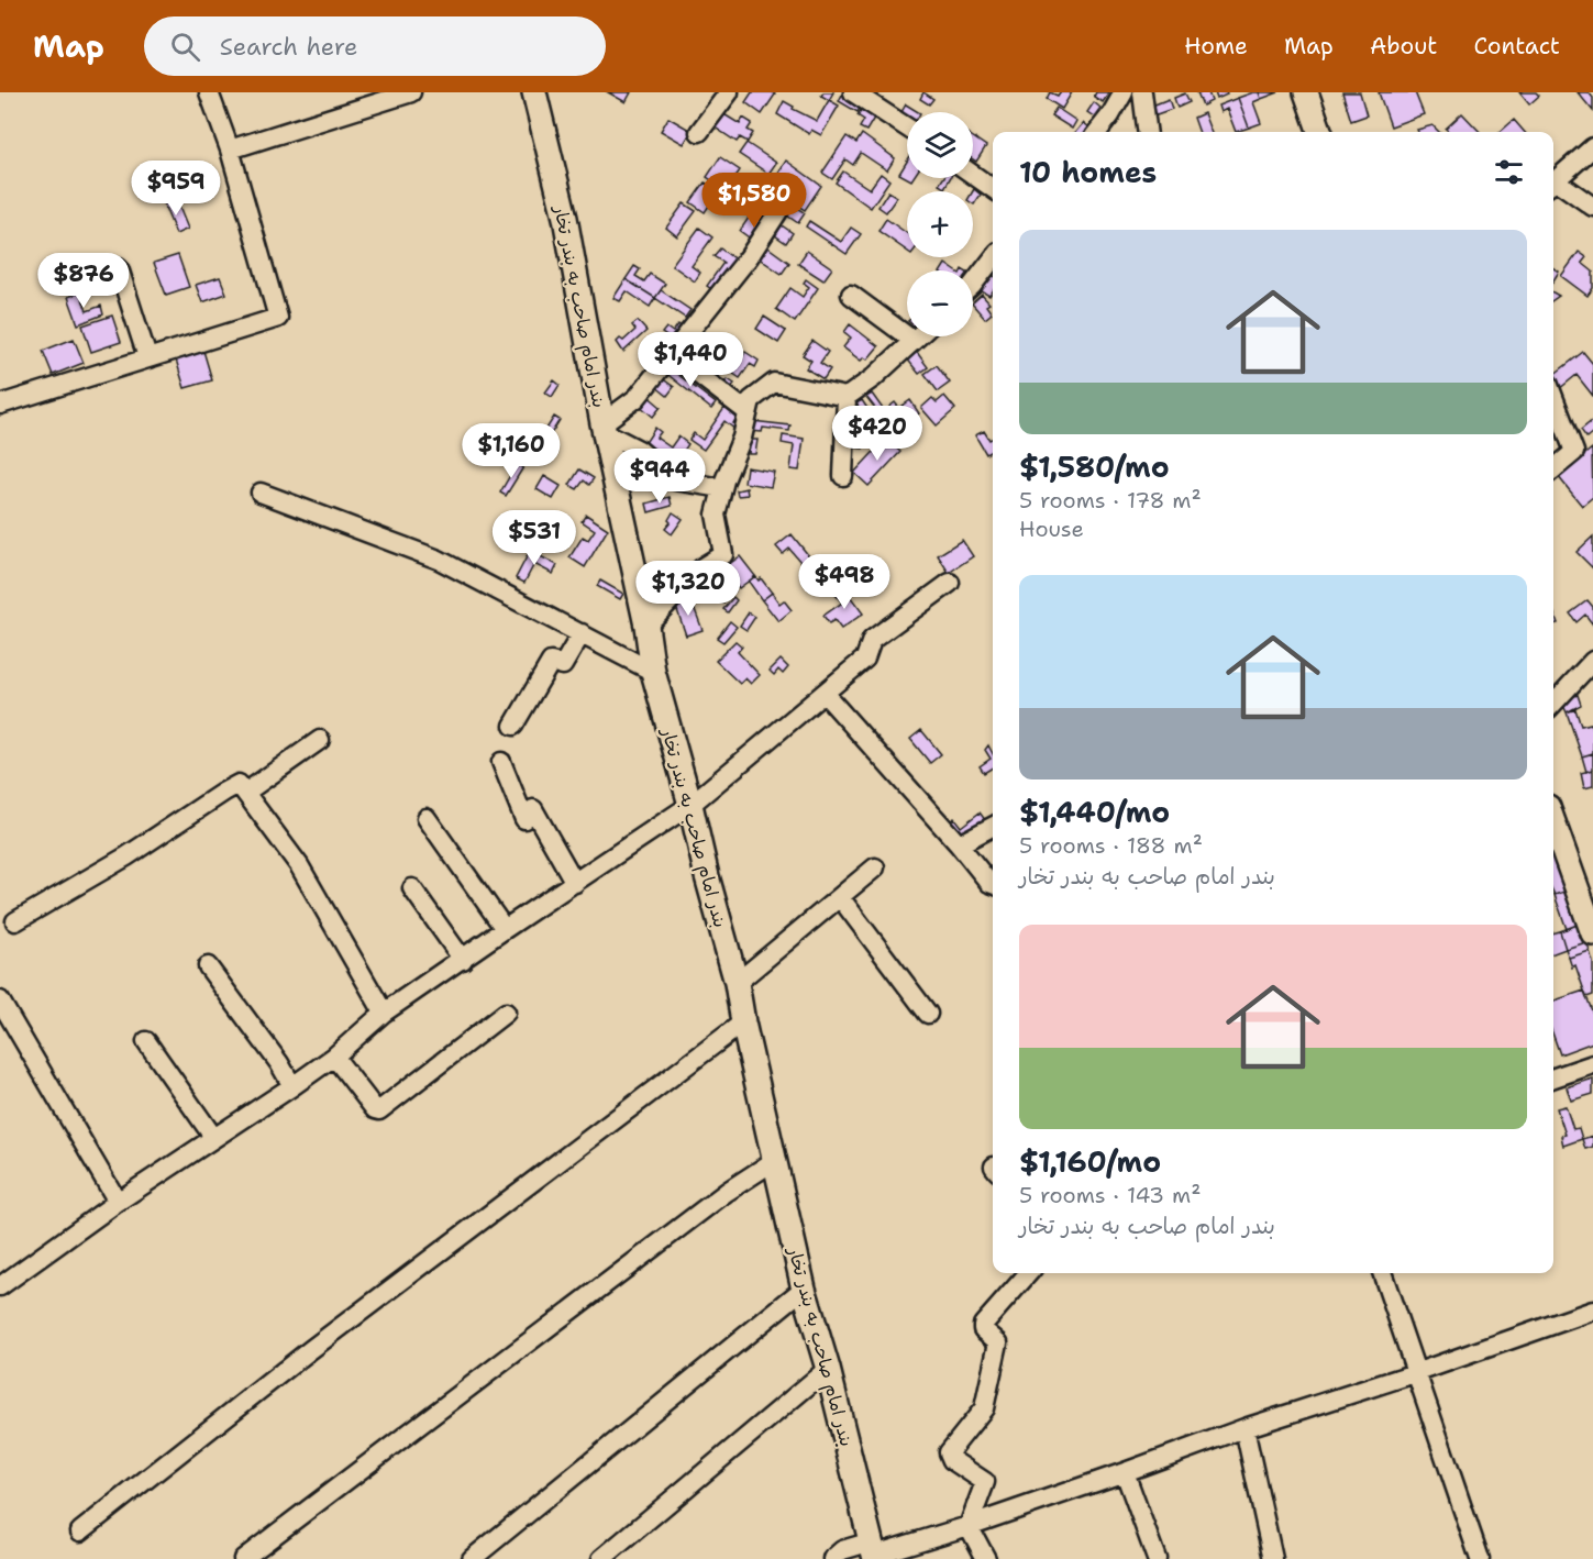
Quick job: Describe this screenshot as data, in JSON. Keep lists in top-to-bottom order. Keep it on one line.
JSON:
{"streets":{"main road":["بندر امام صاحب به بندر تخار"]},"page":{"header":"Map","search":"Search here","nav":["Home","Map","About","Contact"],"map_buttons":["+","−"],"heading":"10 homes","price":["$959","$1,580","$876","$1,440","$420","$1,160","$944","$531","$498","$1,320"],"list":[{"name":"$1,580/mo","note":"5 rooms · 178 m² · House"},{"name":"$1,440/mo","note":"5 rooms · 188 m² · بندر امام صاحب به بندر تخار"},{"name":"$1,160/mo","note":"5 rooms · 143 m² · بندر امام صاحب به بندر تخار"}]}}
